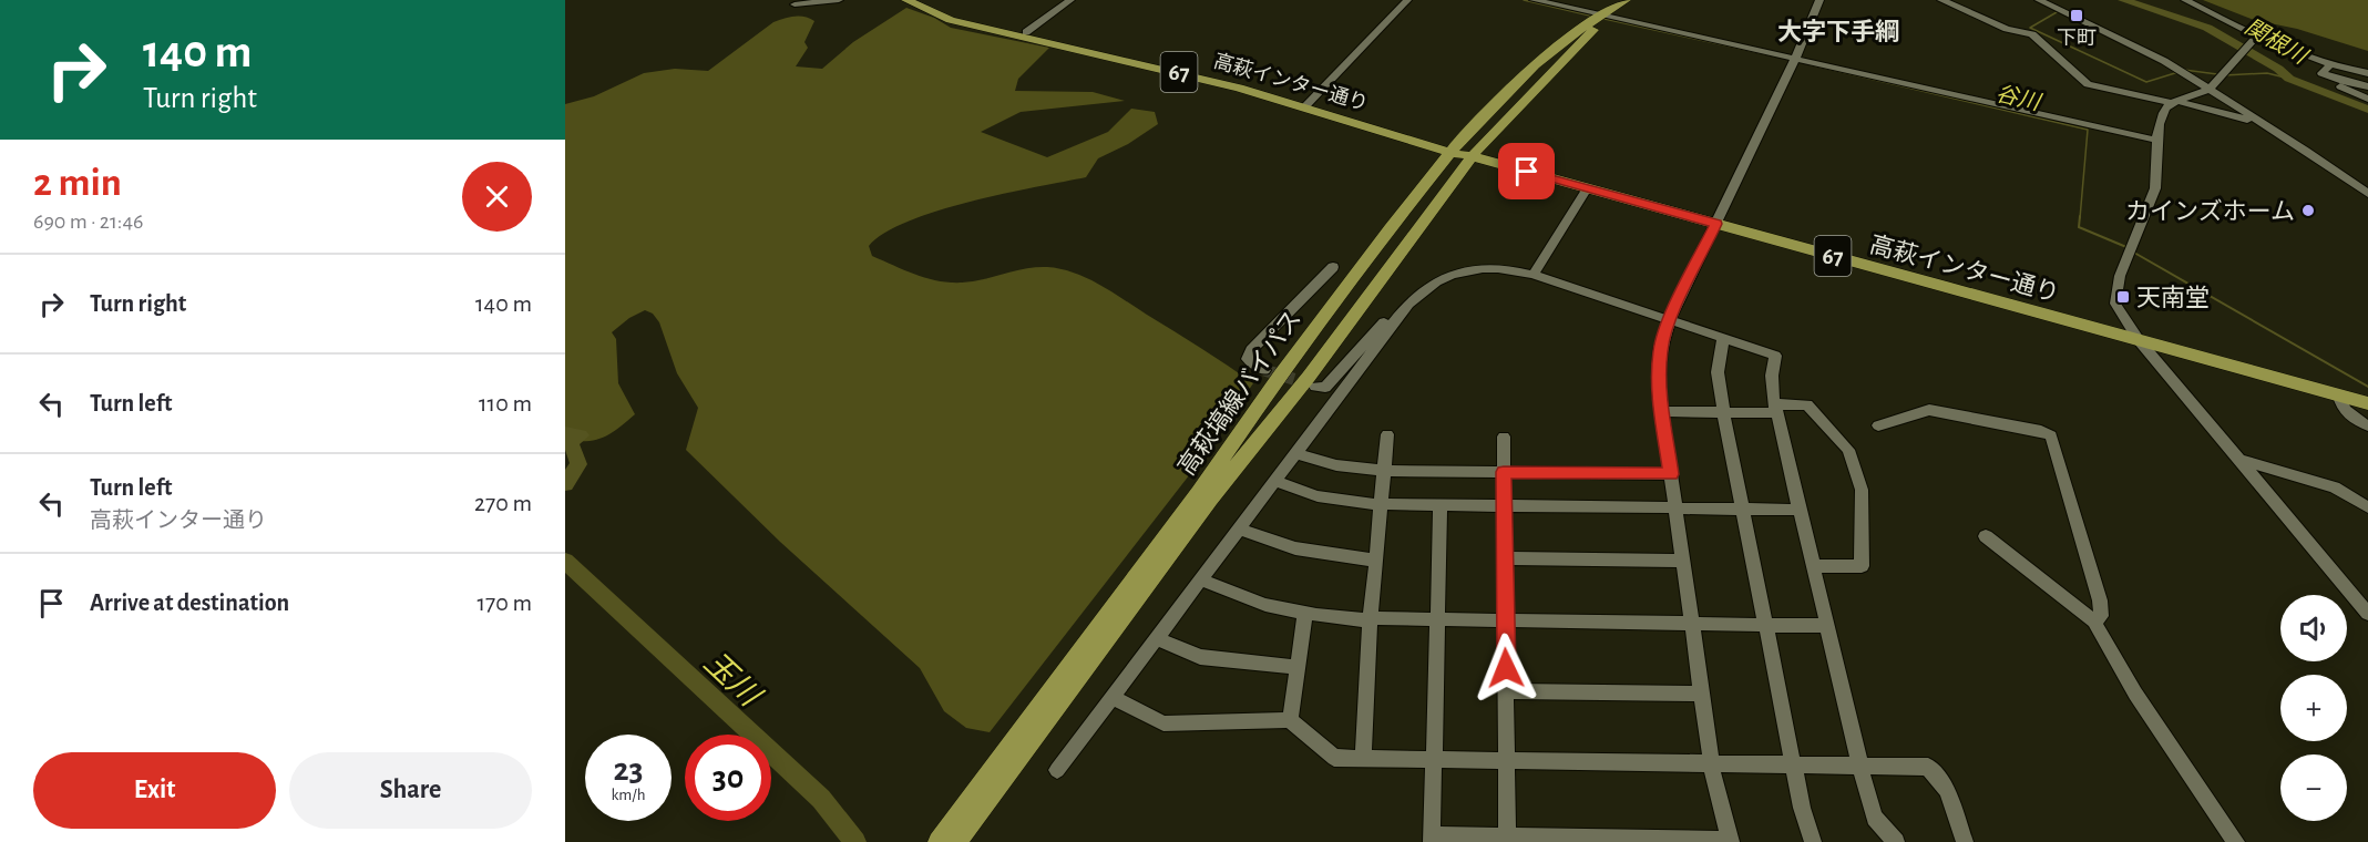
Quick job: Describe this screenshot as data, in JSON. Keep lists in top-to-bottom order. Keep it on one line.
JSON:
{"streets":{"main road":["67","高萩インター通り","高萩塙線バイパス"]},"crossings":[["高萩インター通り","高萩塙線バイパス"]],"districts":["大字下手綱"],"water":["関根川","谷川","玉川"],"places":{"transit":["下町","天南堂"],"other":["カインズホーム"]},"page":{"turn":["140 m","Turn right"],"heading":["2 min","690 m · 21:46"],"list":[{"name":"Turn right","value":"140 m"},{"name":"Turn left","value":"110 m"},{"name":"Turn left","note":"高萩インター通り","value":"270 m"},{"name":"Arrive at destination","value":"170 m"}],"map_buttons":["+","−"],"speed":"23 km/h","limit":"30","buttons":["Exit","Share"]}}
